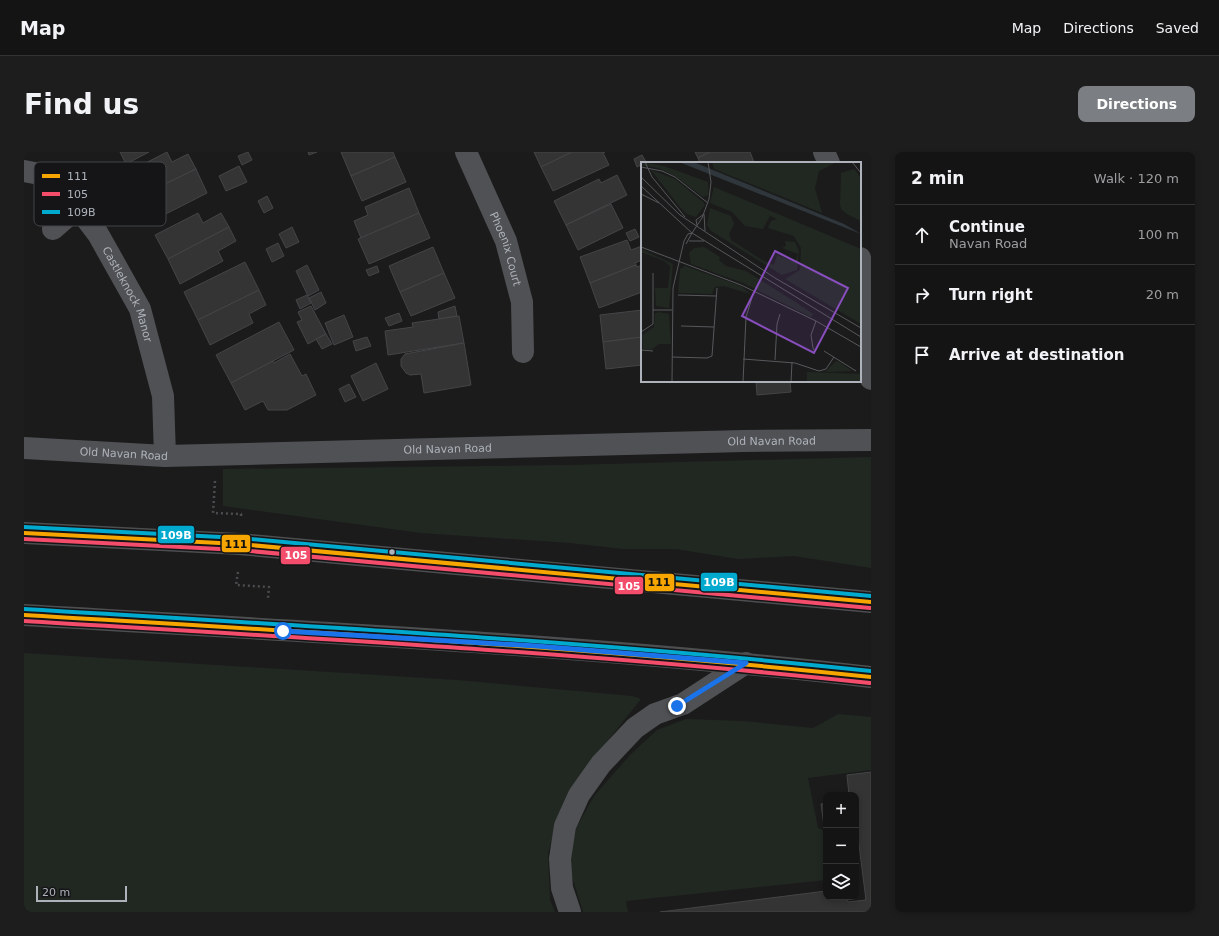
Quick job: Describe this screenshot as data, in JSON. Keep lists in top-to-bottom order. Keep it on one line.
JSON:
{"streets":{"street":["Phoenix Court","Castleknock Manor","Old Navan Road"]},"crossings":[["Castleknock Manor","Old Navan Road"]],"lines":["transit line 109B","transit line 111","transit line 105"],"legend":["111","105","109B"],"scale_bar":"20 m","page":{"header":"Map","nav":["Map","Directions","Saved"],"buttons":"Directions","title":"Find us","heading":["2 min","Walk · 120 m"],"list":[["Continue","Navan Road","100 m"],["Turn right","20 m"],"Arrive at destination"],"map_buttons":["+","−"],"scale":"20 m"}}
